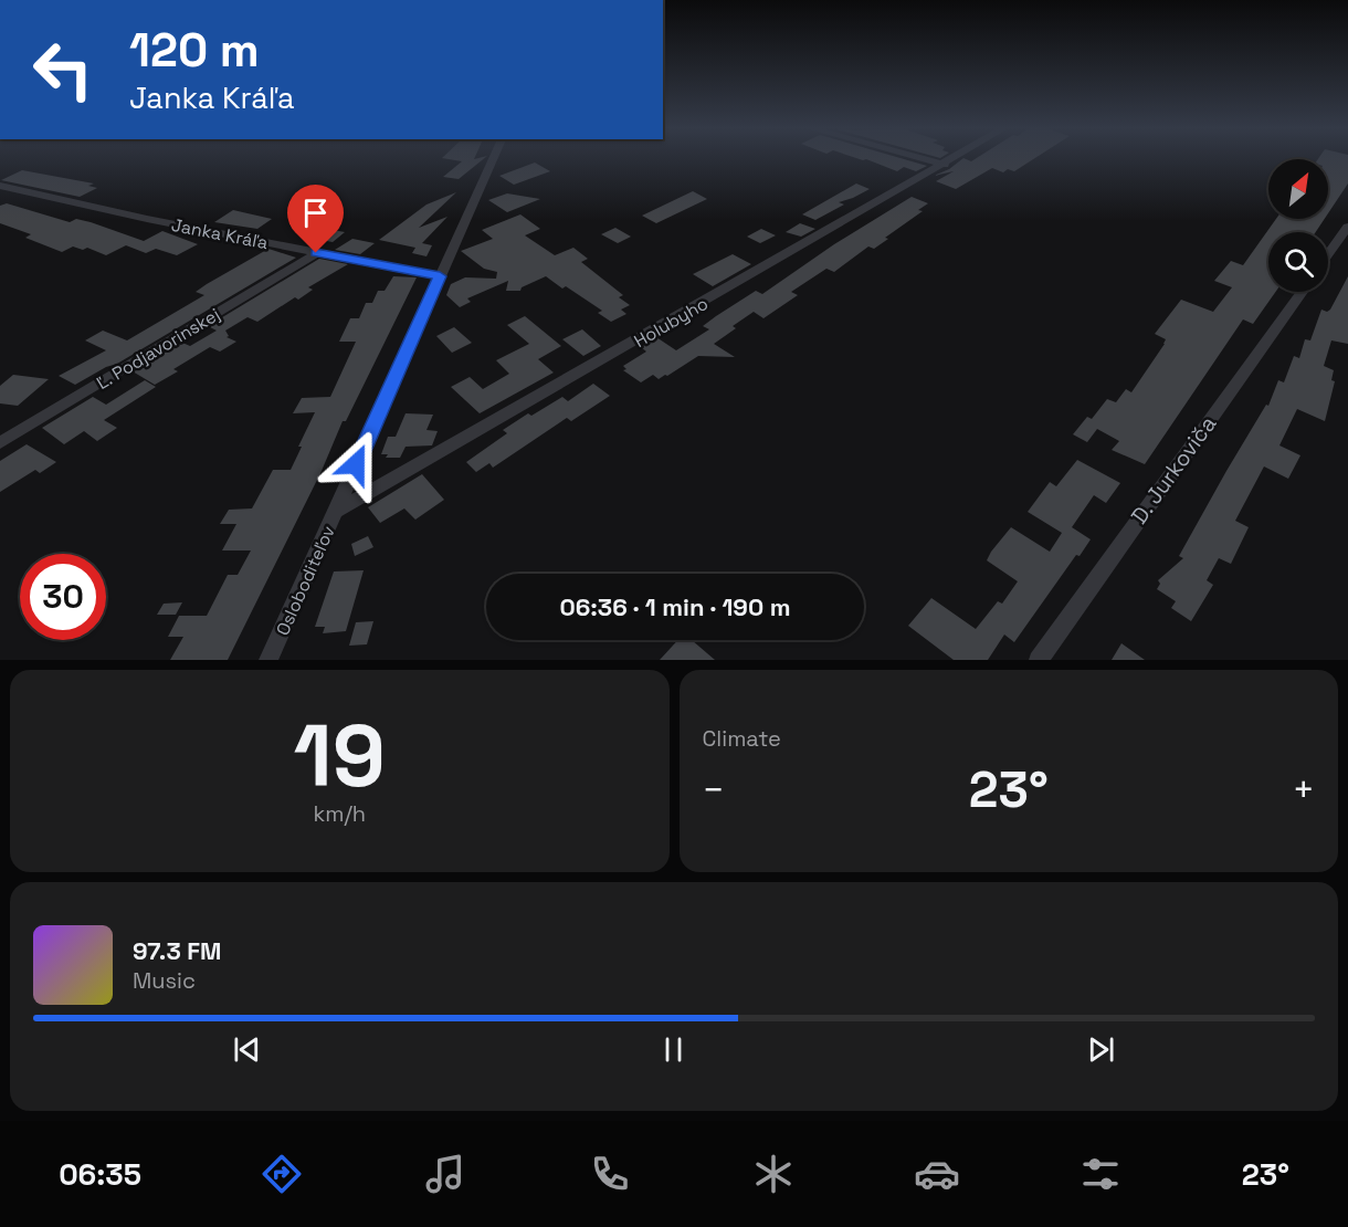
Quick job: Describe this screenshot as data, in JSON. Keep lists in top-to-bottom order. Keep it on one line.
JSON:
{"streets":{"street":["Janka Kráľa","Holubyho","Ľ. Podjavorinskej","D. Jurkoviča","Osloboditeľov"]},"crossings":[["Janka Kráľa","Ľ. Podjavorinskej"],["Janka Kráľa","Osloboditeľov"],["Holubyho","Osloboditeľov"]],"north":"top right","page":{"turn":["120 m","Janka Kráľa"],"limit":"30","trip":"06:36 · 1 min · 190 m","tile":[["19","km/h"],"Climate"],"heat":["−","23°","+"],"song":["97.3 FM","Music"],"tabs":["06:35","23°"]}}
